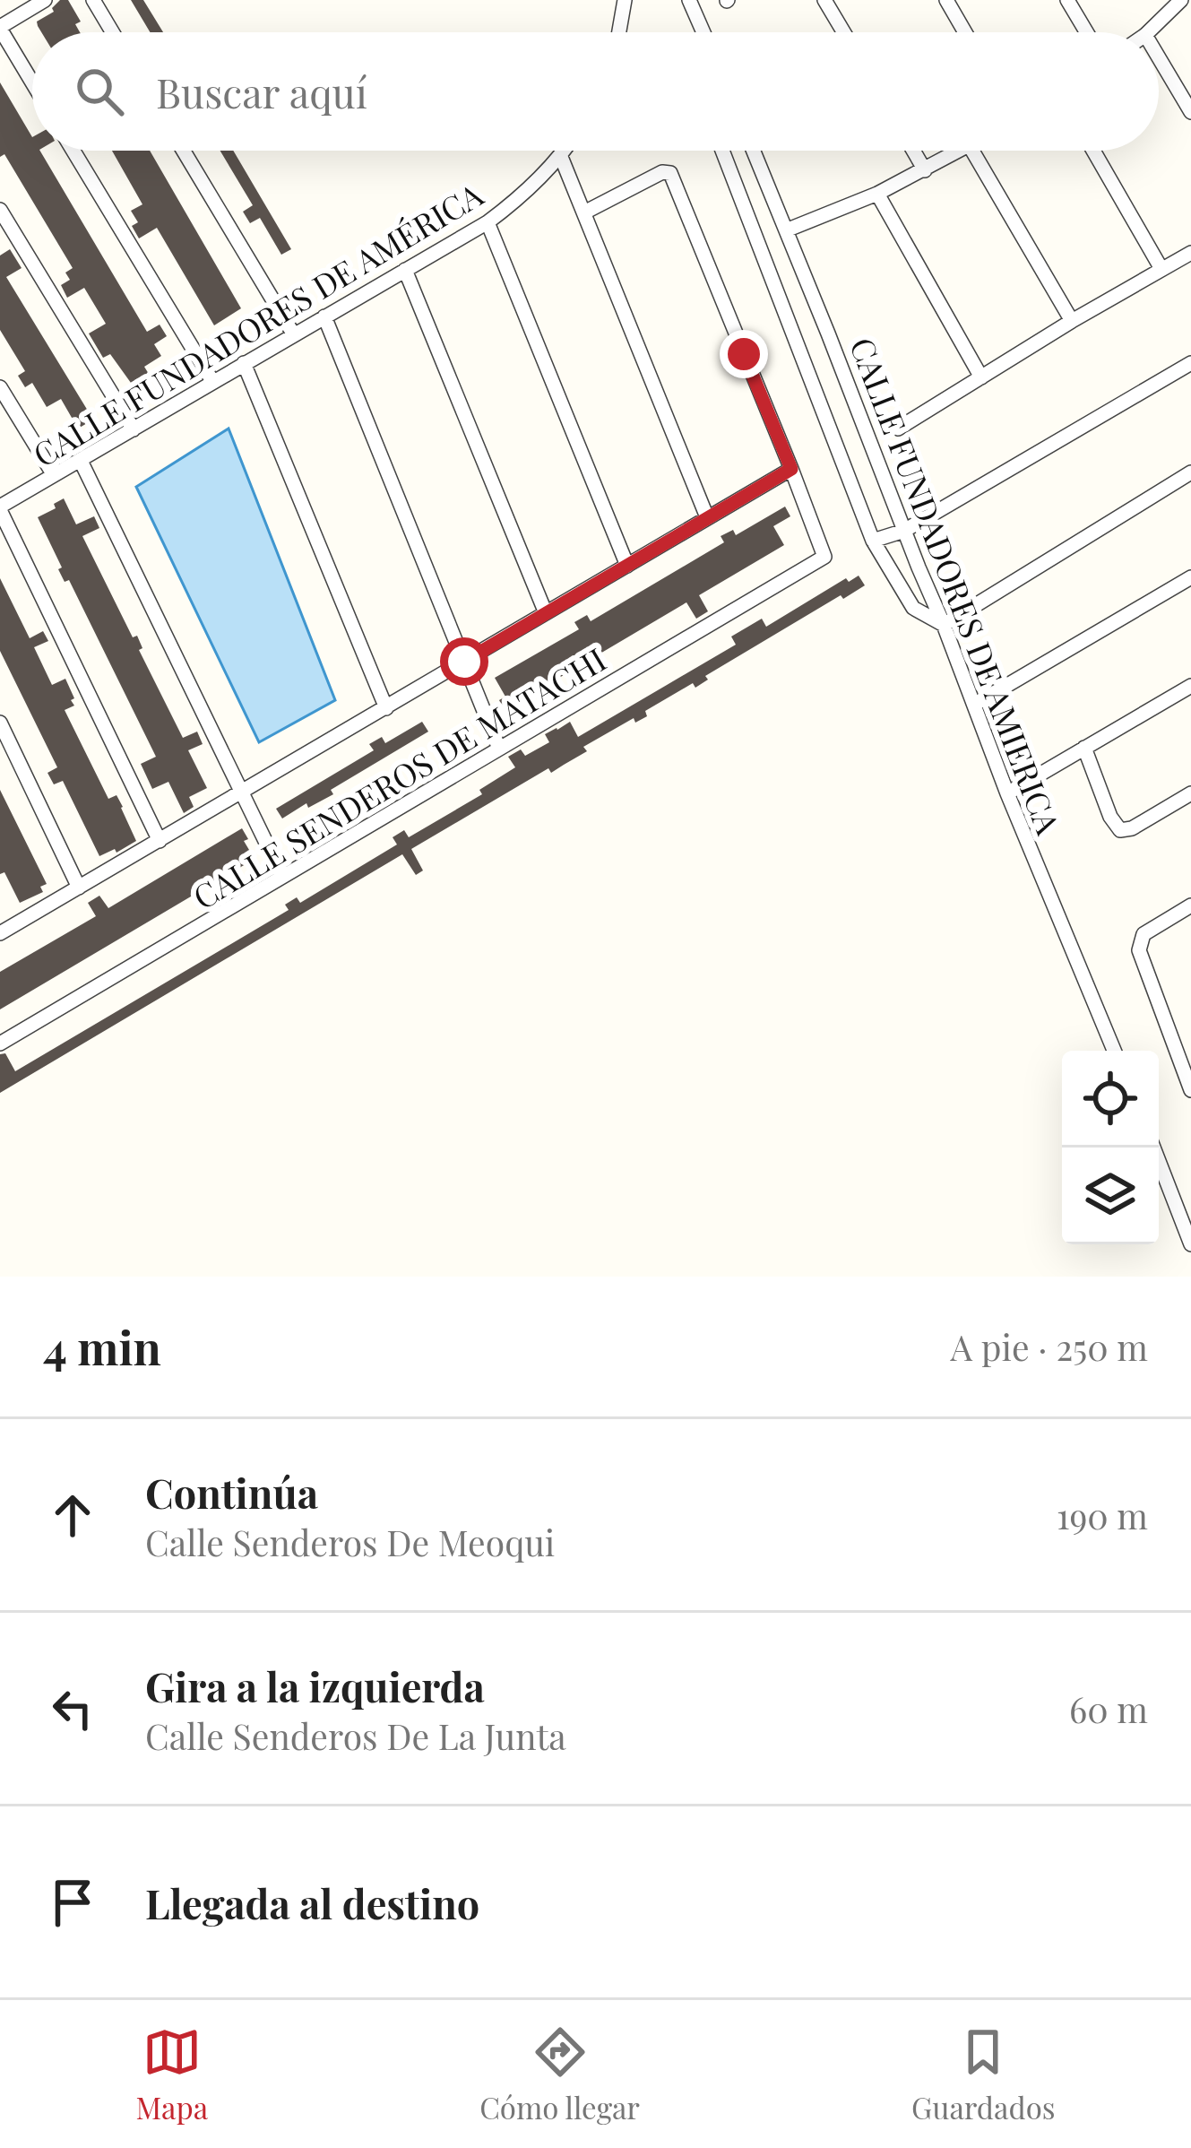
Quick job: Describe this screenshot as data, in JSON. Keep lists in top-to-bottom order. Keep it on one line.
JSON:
{"streets":{"street":["CALLE FUNDADORES DE AMÉRICA","CALLE FUNDADORES DE AMIERICA","CALLE SENDEROS DE MATACHI"]},"page":{"search":"Buscar aquí","heading":["4 min","A pie · 250 m"],"list":[["Continúa","Calle Senderos De Meoqui","190 m"],["Gira a la izquierda","Calle Senderos De La Junta","60 m"],"Llegada al destino"],"nav":["Mapa","Cómo llegar","Guardados"]}}
